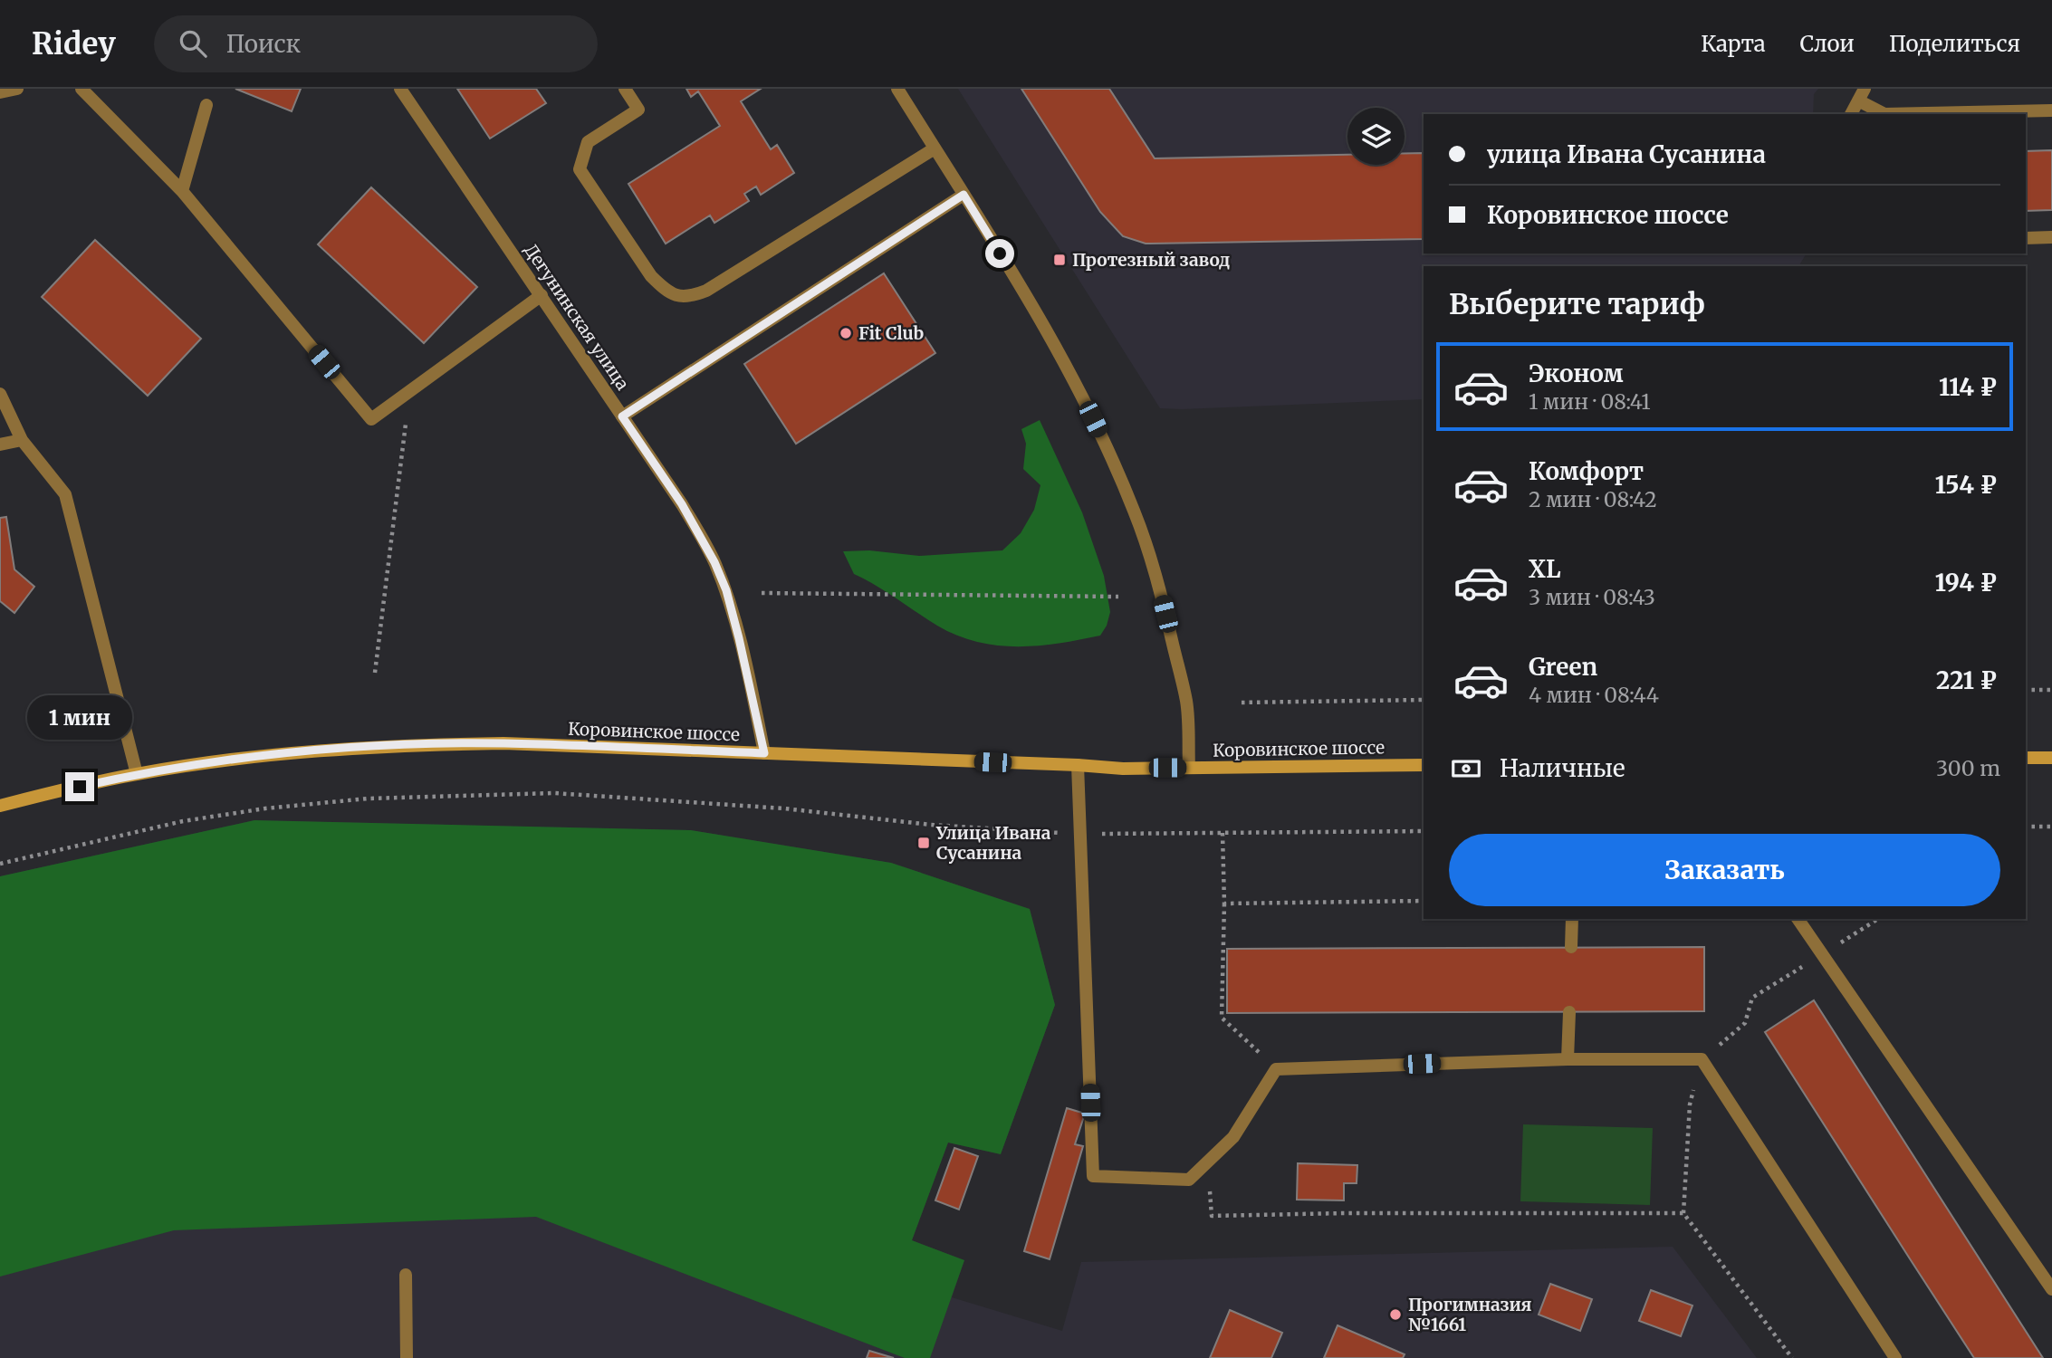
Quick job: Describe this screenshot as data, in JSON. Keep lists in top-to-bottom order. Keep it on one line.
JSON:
{"streets":{"main road":["Коровинское шоссе"],"street":["Дегунинская улица"]},"crossings":[["Дегунинская улица","Коровинское шоссе"]],"places":{"transit":["Протезный завод","Улица Ивана Сусанина"],"other":["Fit Club","Прогимназия №1661"]},"page":{"header":"Ridey","search":"Поиск","nav":["Карта","Слои","Поделиться"],"banner":["улица Ивана Сусанина","Коровинское шоссе"],"heading":"Выберите тариф","list":[{"name":"Эконом","note":"1 мин · 08:41","value":"114 ₽"},{"name":"Комфорт","note":"2 мин · 08:42","value":"154 ₽"},{"name":"XL","note":"3 мин · 08:43","value":"194 ₽"},{"name":"Green","note":"4 мин · 08:44","value":"221 ₽"}],"bubble":"1 мин","pay":["Наличные","300 m"],"buttons":"Заказать"}}
